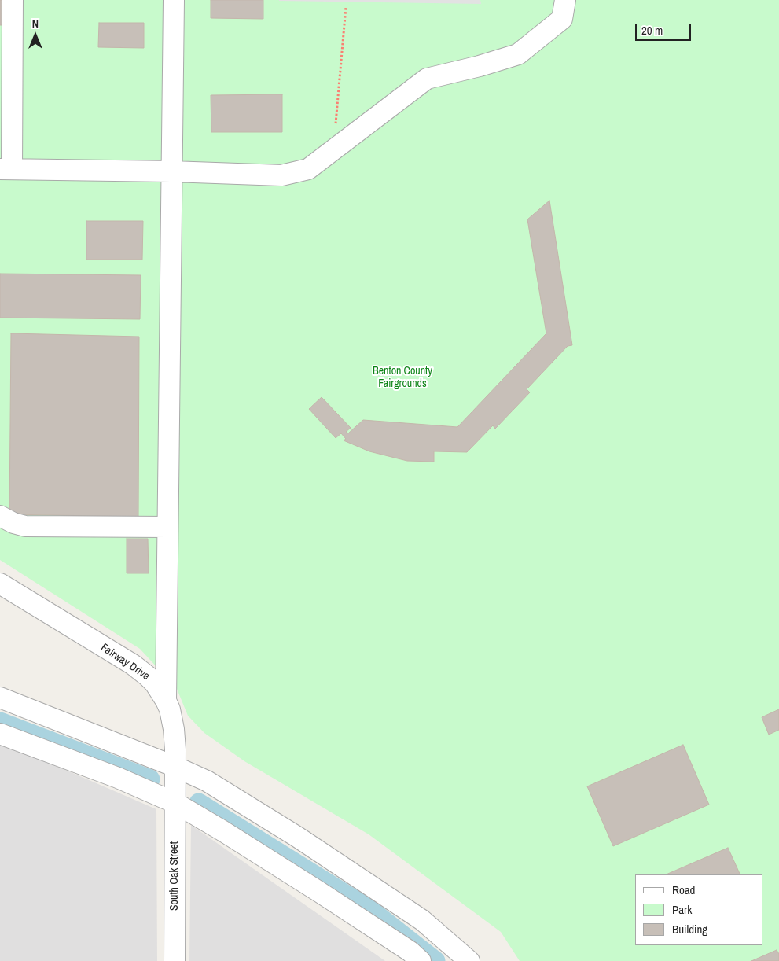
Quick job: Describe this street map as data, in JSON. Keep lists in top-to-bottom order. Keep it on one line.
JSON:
{"streets":{"street":["Fairway Drive","South Oak Street"]},"crossings":[["Fairway Drive","South Oak Street"]],"parks":["Benton County Fairgrounds"],"legend":["Road","Park","Building"],"scale_bar":"20 m","north":"top"}
